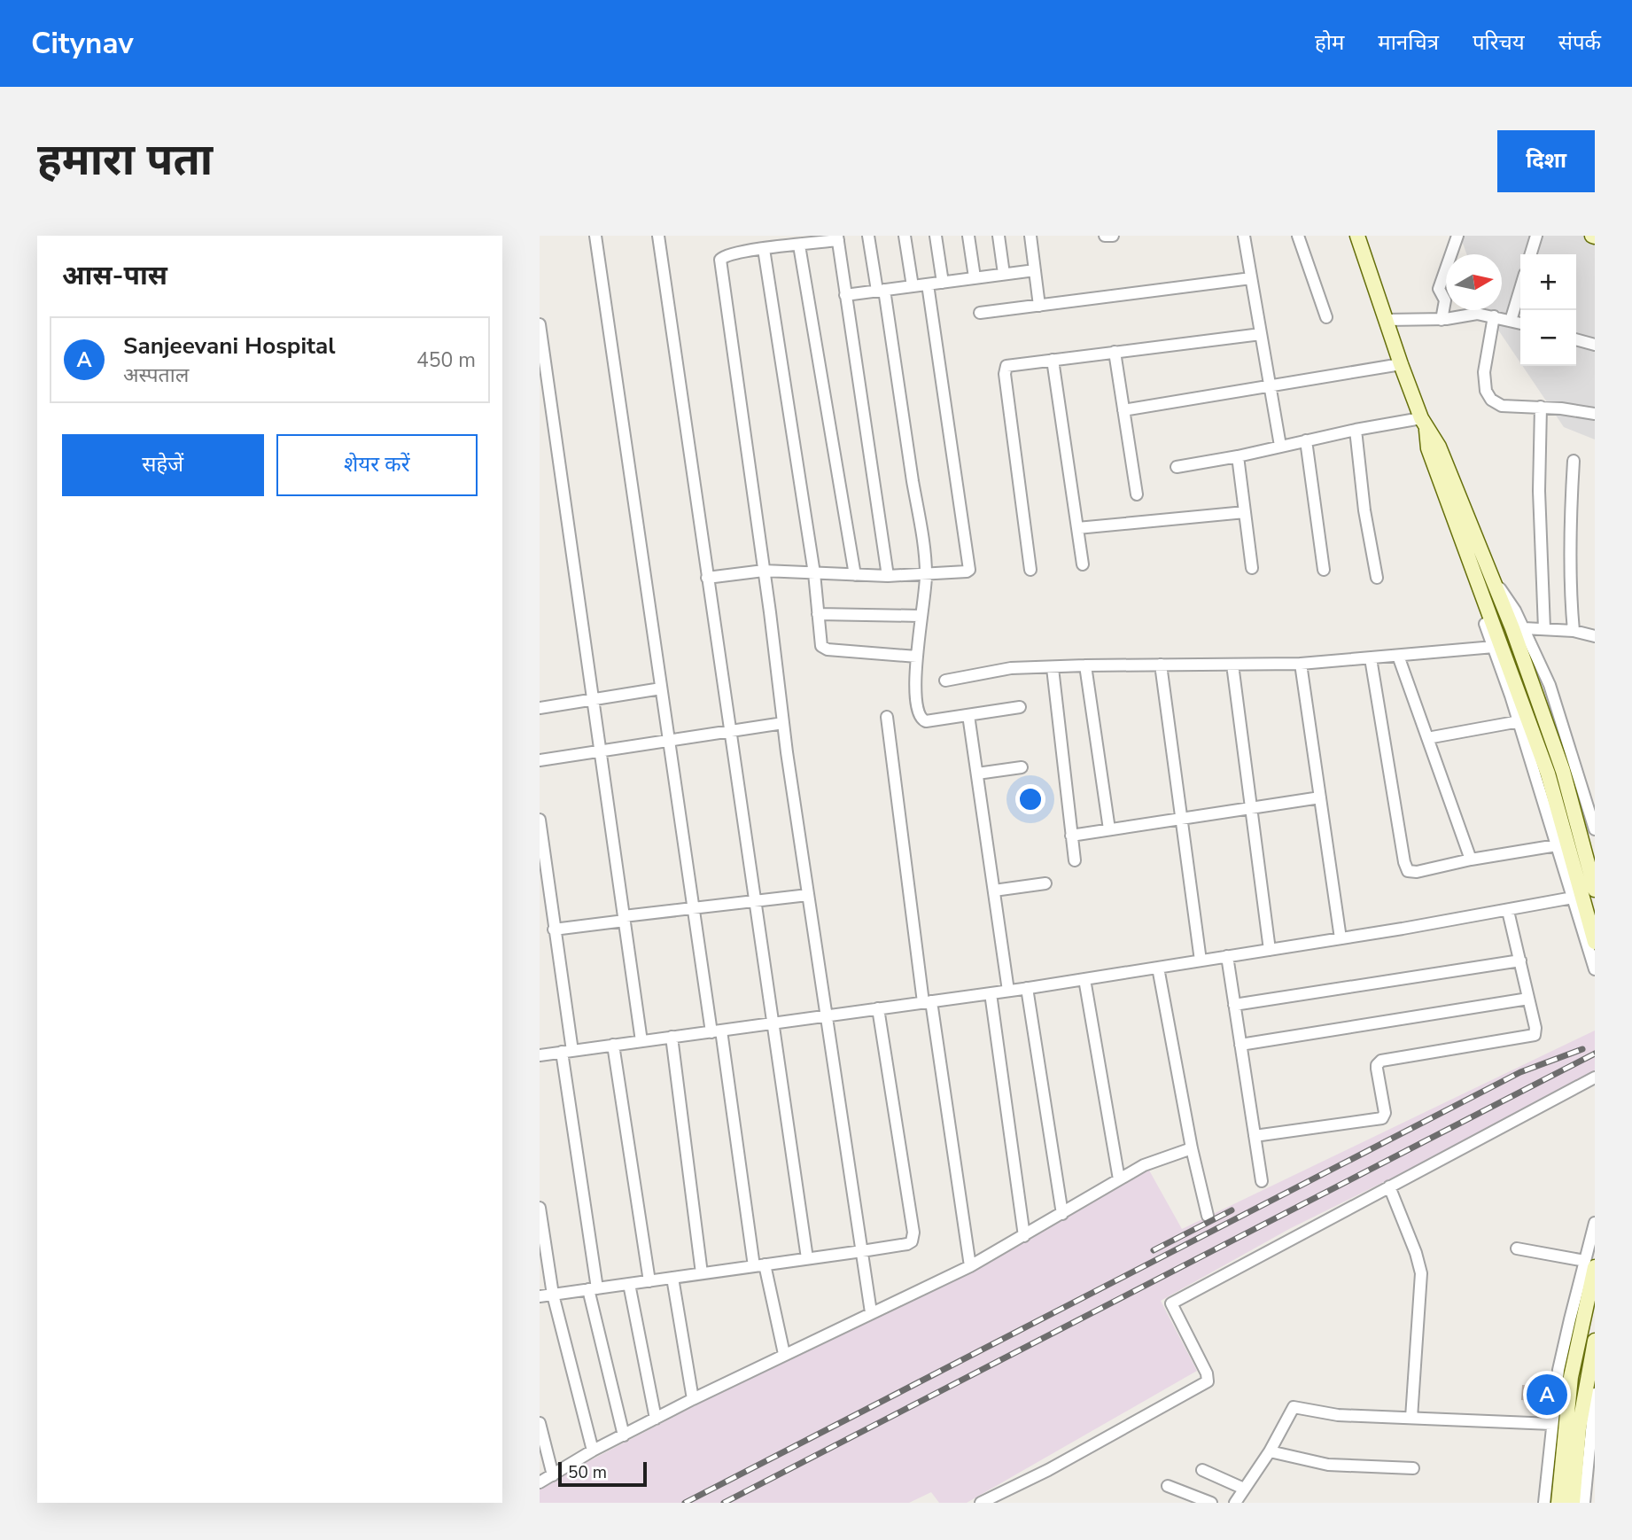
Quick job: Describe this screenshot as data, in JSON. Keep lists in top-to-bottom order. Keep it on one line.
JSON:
{"scale_bar":"50 m","north":"right","page":{"header":"Citynav","nav":["होम","मानचित्र","परिचय","संपर्क"],"title":"हमारा पता","buttons":["दिशा",["सहेजें","शेयर करें"]],"heading":"आस-पास","map_buttons":["+","−"],"list":[{"mark":"A","name":"Sanjeevani Hospital","note":"अस्पताल","value":"450 m"}],"pins":"A","scale":"50 m"}}
